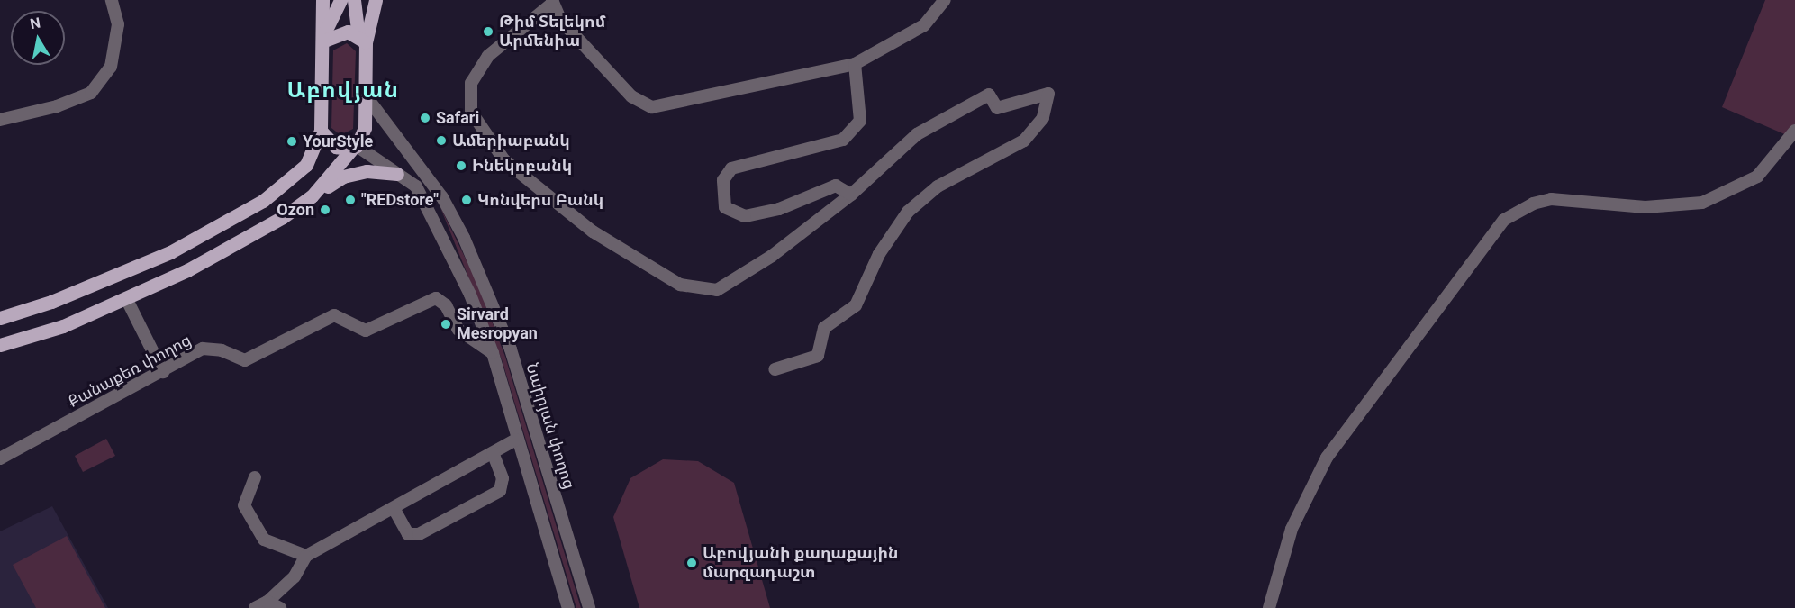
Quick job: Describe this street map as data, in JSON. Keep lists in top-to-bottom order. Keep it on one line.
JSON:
{"streets":{"street":["Քանաքեռ փողոց","Նաիրյան փողոց"]},"districts":["Աբովյան"],"places":["Թիմ Տելեկոմ Արմենիա","Safari","Ամերիաբանկ","YourStyle","Ինեկոբանկ","\"REDstore\"","Կոնվերս Բանկ","Ozon","Sirvard Mesropyan","Աբովյանի քաղաքային մարզադաշտ"],"north":"top"}
